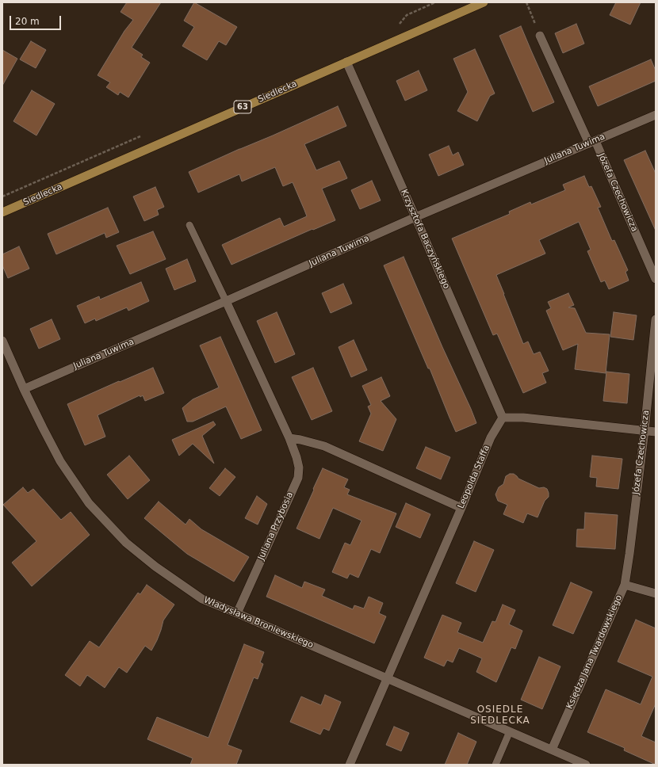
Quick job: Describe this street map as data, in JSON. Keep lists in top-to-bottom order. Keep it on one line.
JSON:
{"streets":{"main road":["Siedlecka","63"],"street":["Juliana Tuwima","Józefa Czechowicza","Krzysztofa Baczyńskiego","Leopolda Staffa","Juliana Przybosia","Władysława Broniewskiego","Księdza Jana Twardowskiego"]},"crossings":[["Siedlecka","Krzysztofa Baczyńskiego"],["Juliana Tuwima","Józefa Czechowicza"],["Juliana Tuwima","Krzysztofa Baczyńskiego"],["Juliana Tuwima","Juliana Przybosia"],["Juliana Tuwima","Władysława Broniewskiego"],["Józefa Czechowicza","Księdza Jana Twardowskiego"],["Krzysztofa Baczyńskiego","Leopolda Staffa"],["Leopolda Staffa","Władysława Broniewskiego"],["Juliana Przybosia","Władysława Broniewskiego"],["Władysława Broniewskiego","Księdza Jana Twardowskiego"]],"districts":["OSIEDLE SIEDLECKA"],"scale_bar":"20 m"}
